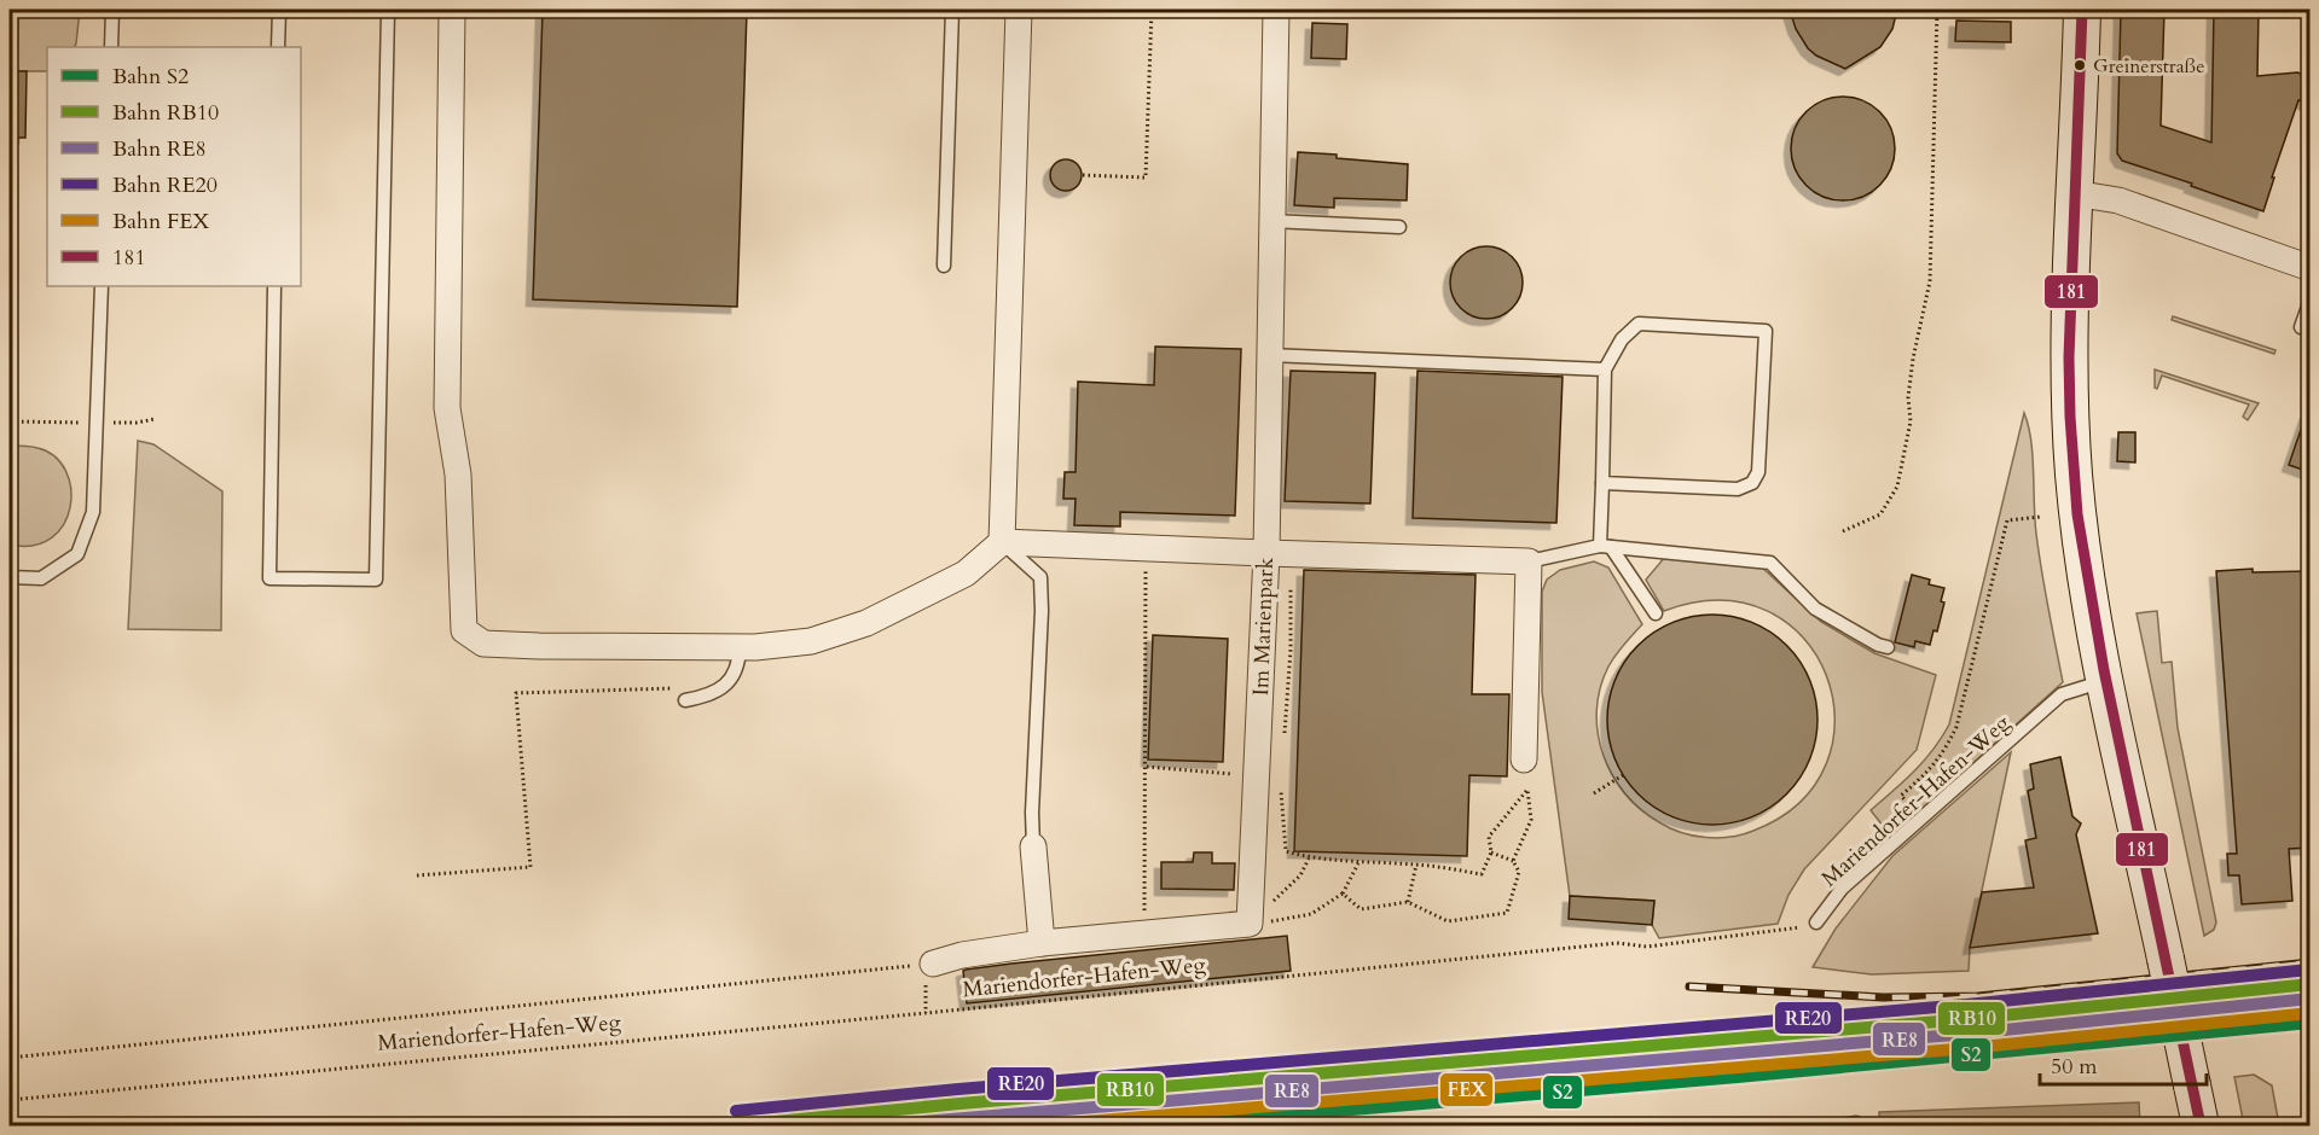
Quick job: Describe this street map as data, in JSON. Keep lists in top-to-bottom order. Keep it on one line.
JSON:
{"streets":{"street":["Im Marienpark"],"lane":["Mariendorfer-Hafen-Weg"]},"places":["Greinerstraße"],"lines":["transit line 181","rail line RE20","rail line RB10","rail line RE8","rail line FEX","rail line S2"],"legend":["Bahn S2","Bahn RB10","Bahn RE8","Bahn RE20","Bahn FEX","181"],"scale_bar":"50 m"}
